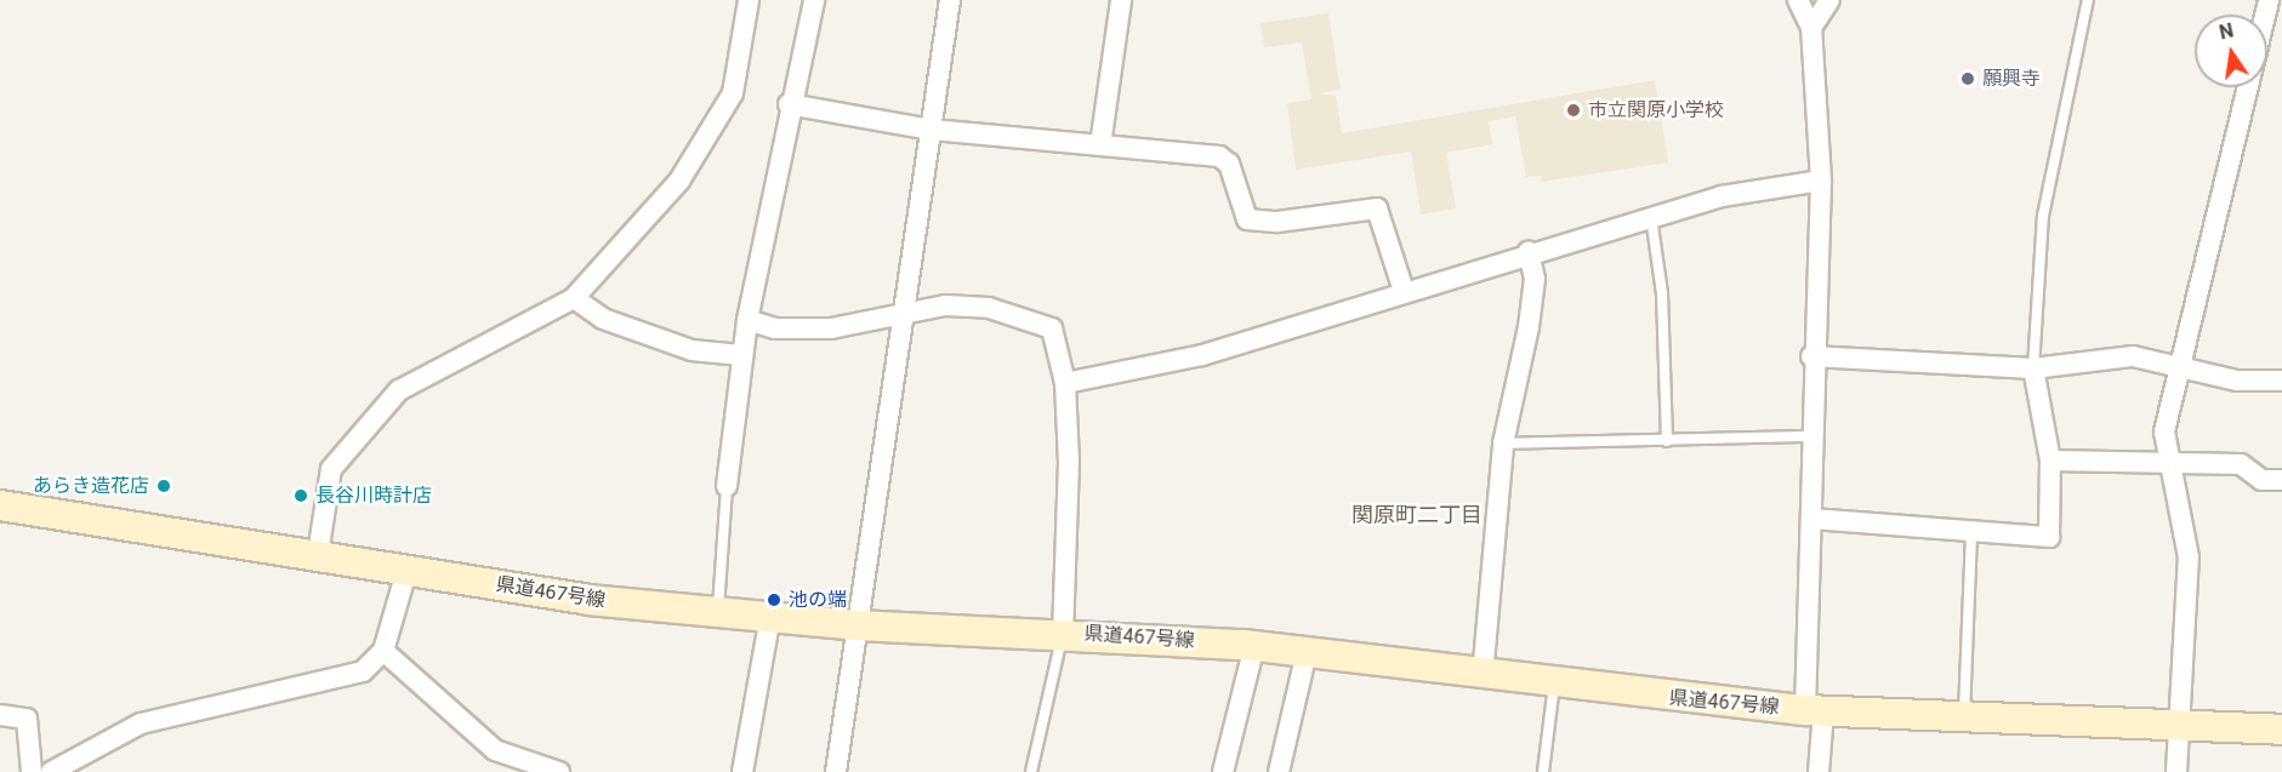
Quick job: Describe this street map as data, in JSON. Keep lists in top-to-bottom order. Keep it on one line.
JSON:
{"streets":{"main road":["県道467号線"]},"districts":["関原町二丁目"],"places":["願興寺","市立関原小学校","あらき造花店","長谷川時計店","池の端"],"north":"top"}
